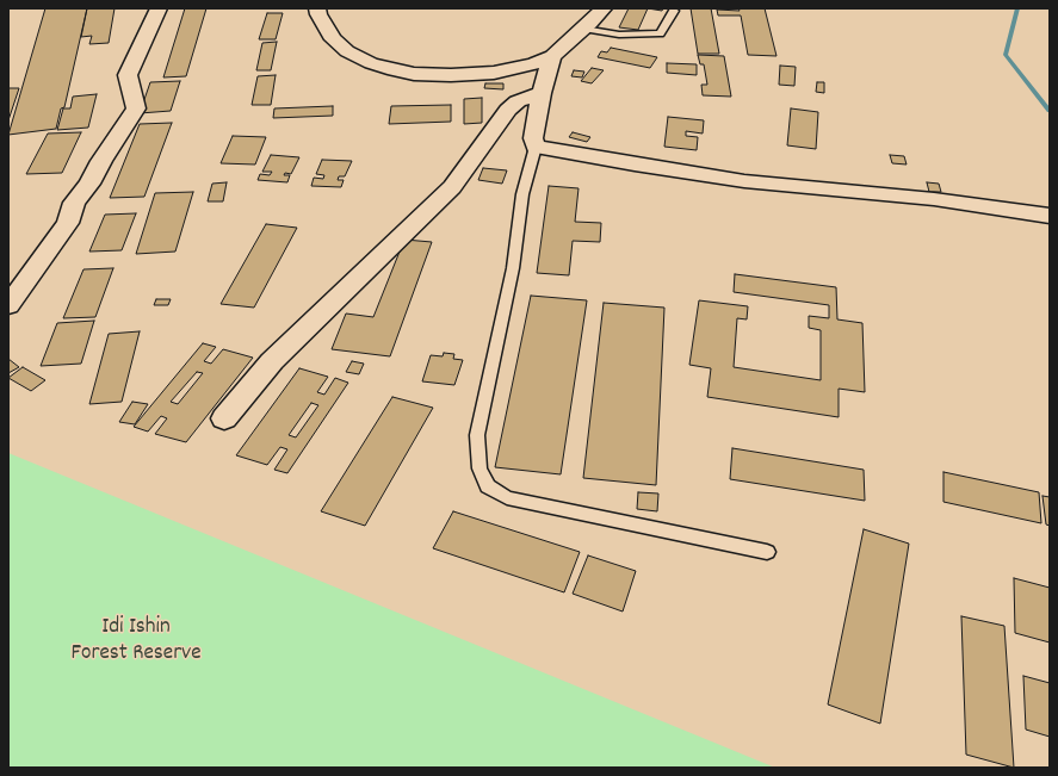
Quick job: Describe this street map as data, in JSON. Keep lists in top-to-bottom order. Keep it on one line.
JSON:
{"parks":["Idi Ishin Forest Reserve"]}
